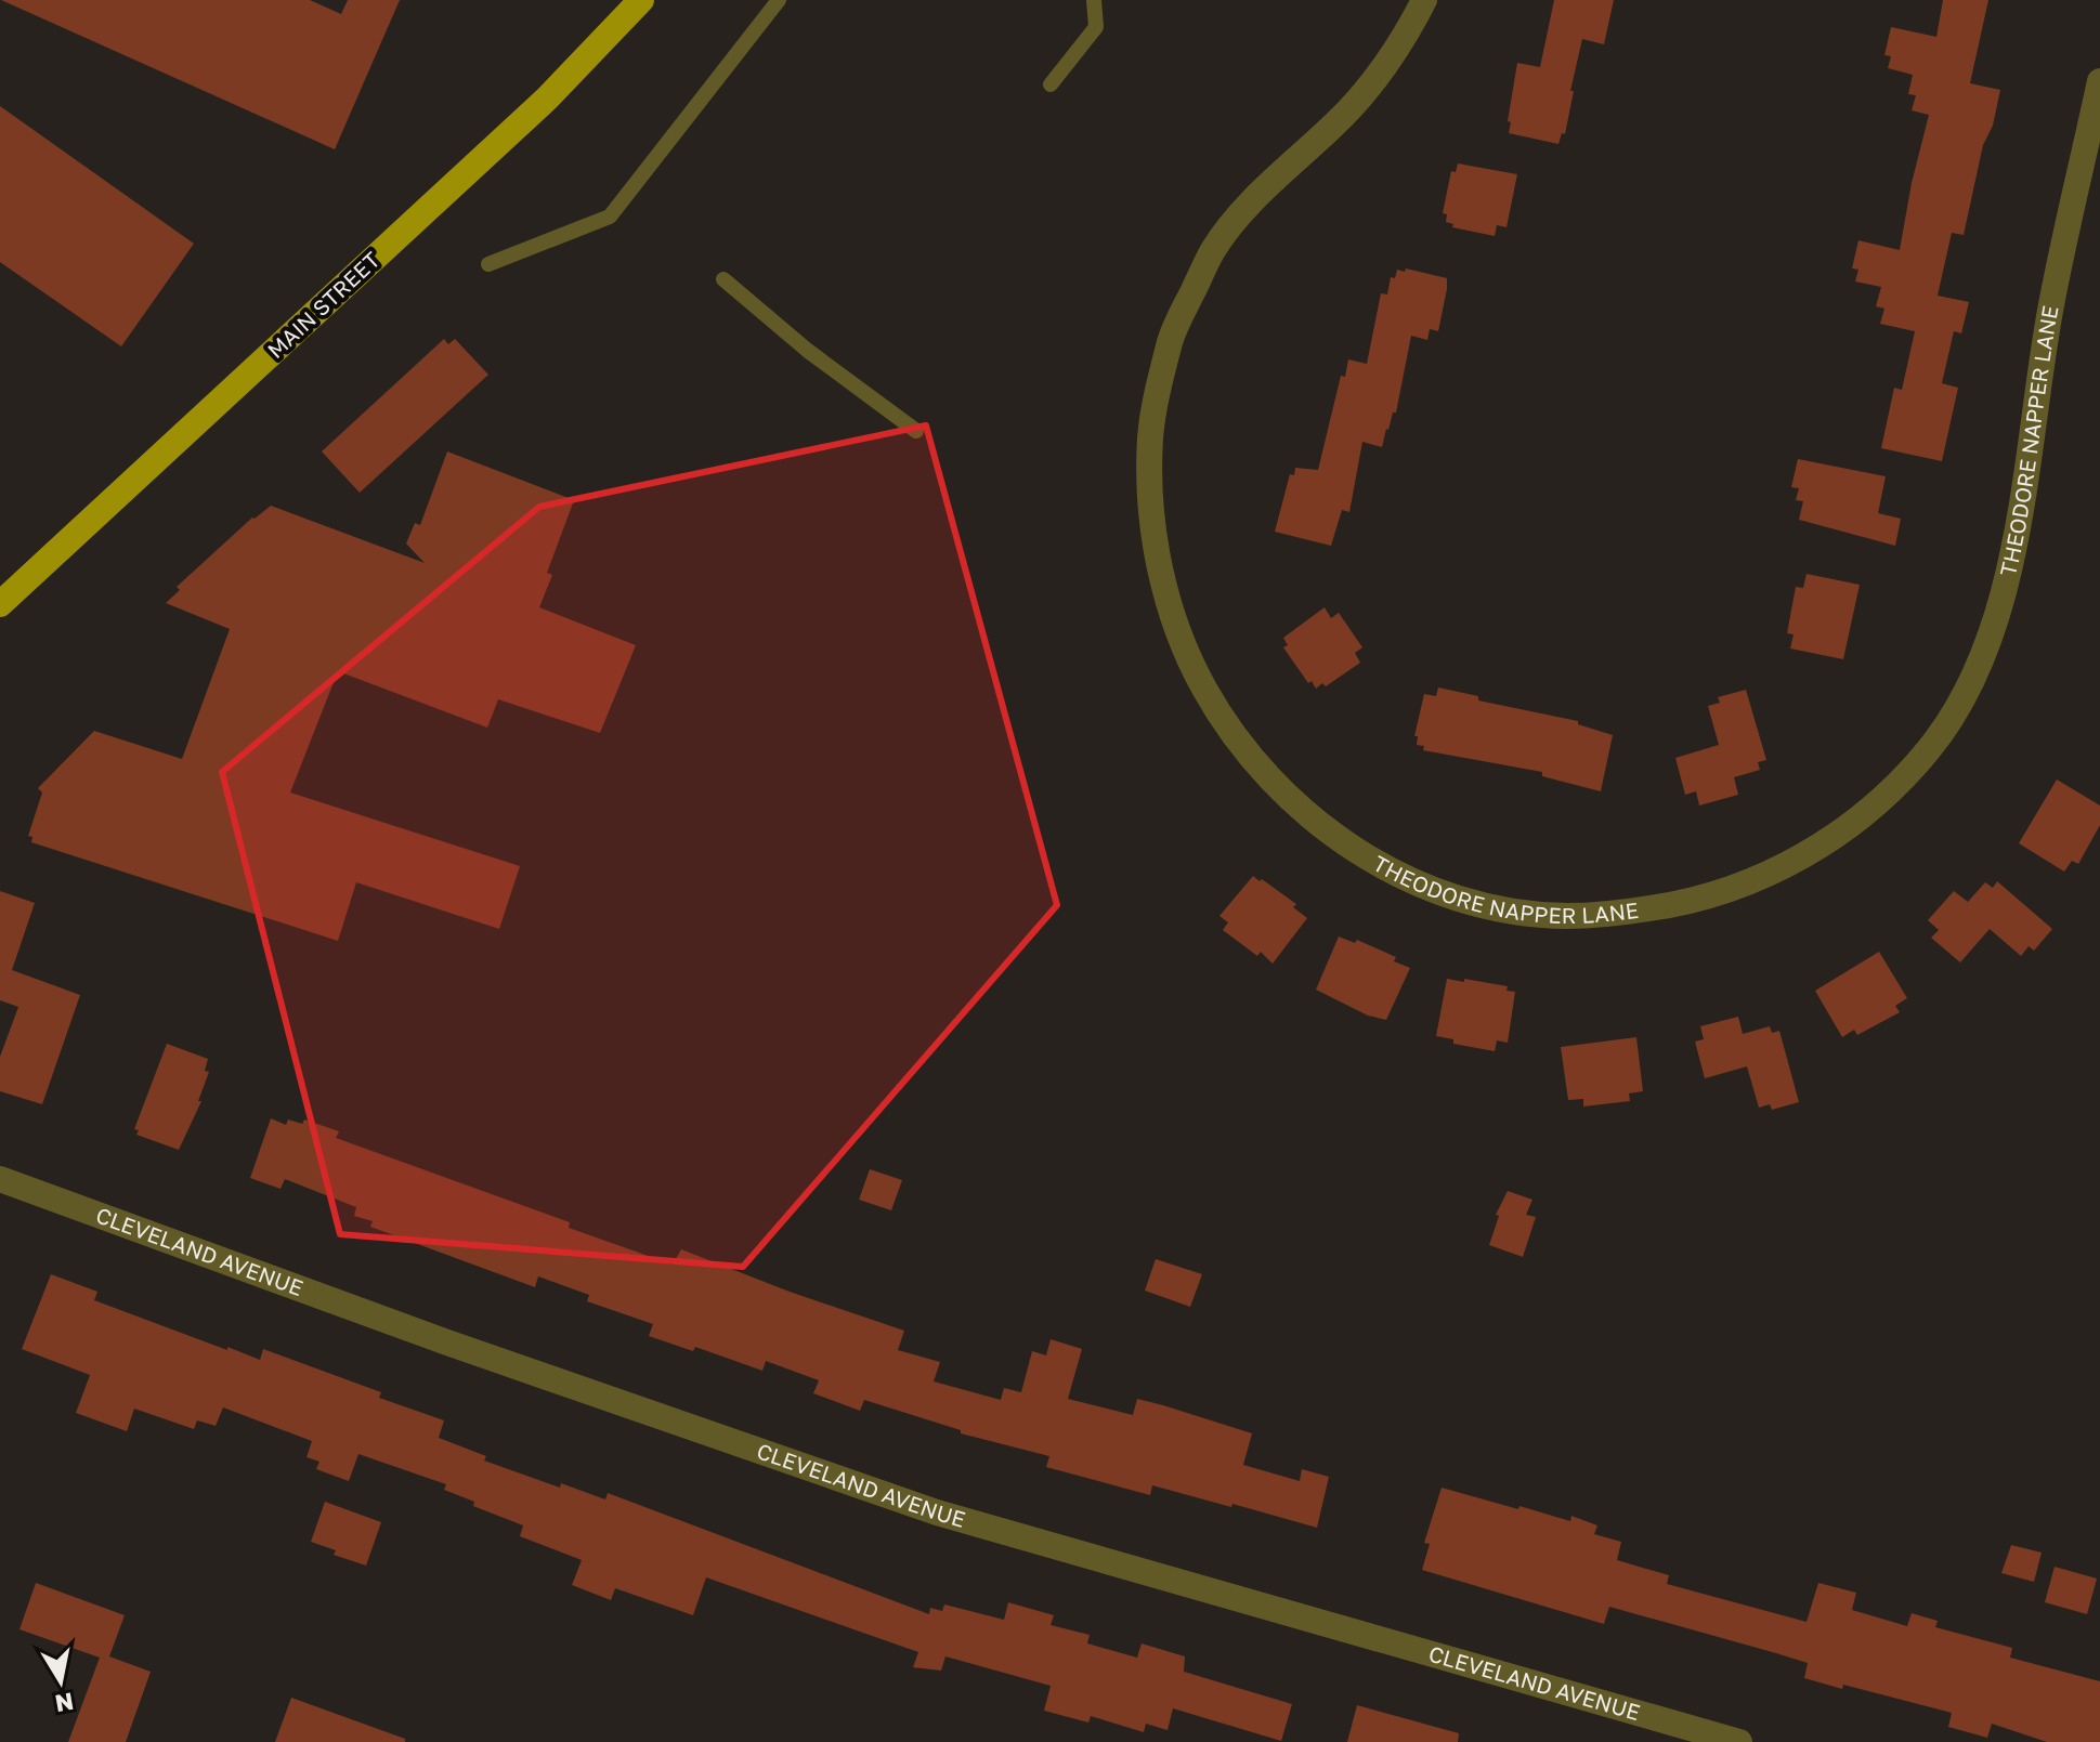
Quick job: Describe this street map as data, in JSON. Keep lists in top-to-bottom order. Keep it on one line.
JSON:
{"streets":{"main road":["MAIN STREET"],"street":["THEODORE NAPPER LANE","CLEVELAND AVENUE"]},"north":"bottom"}
